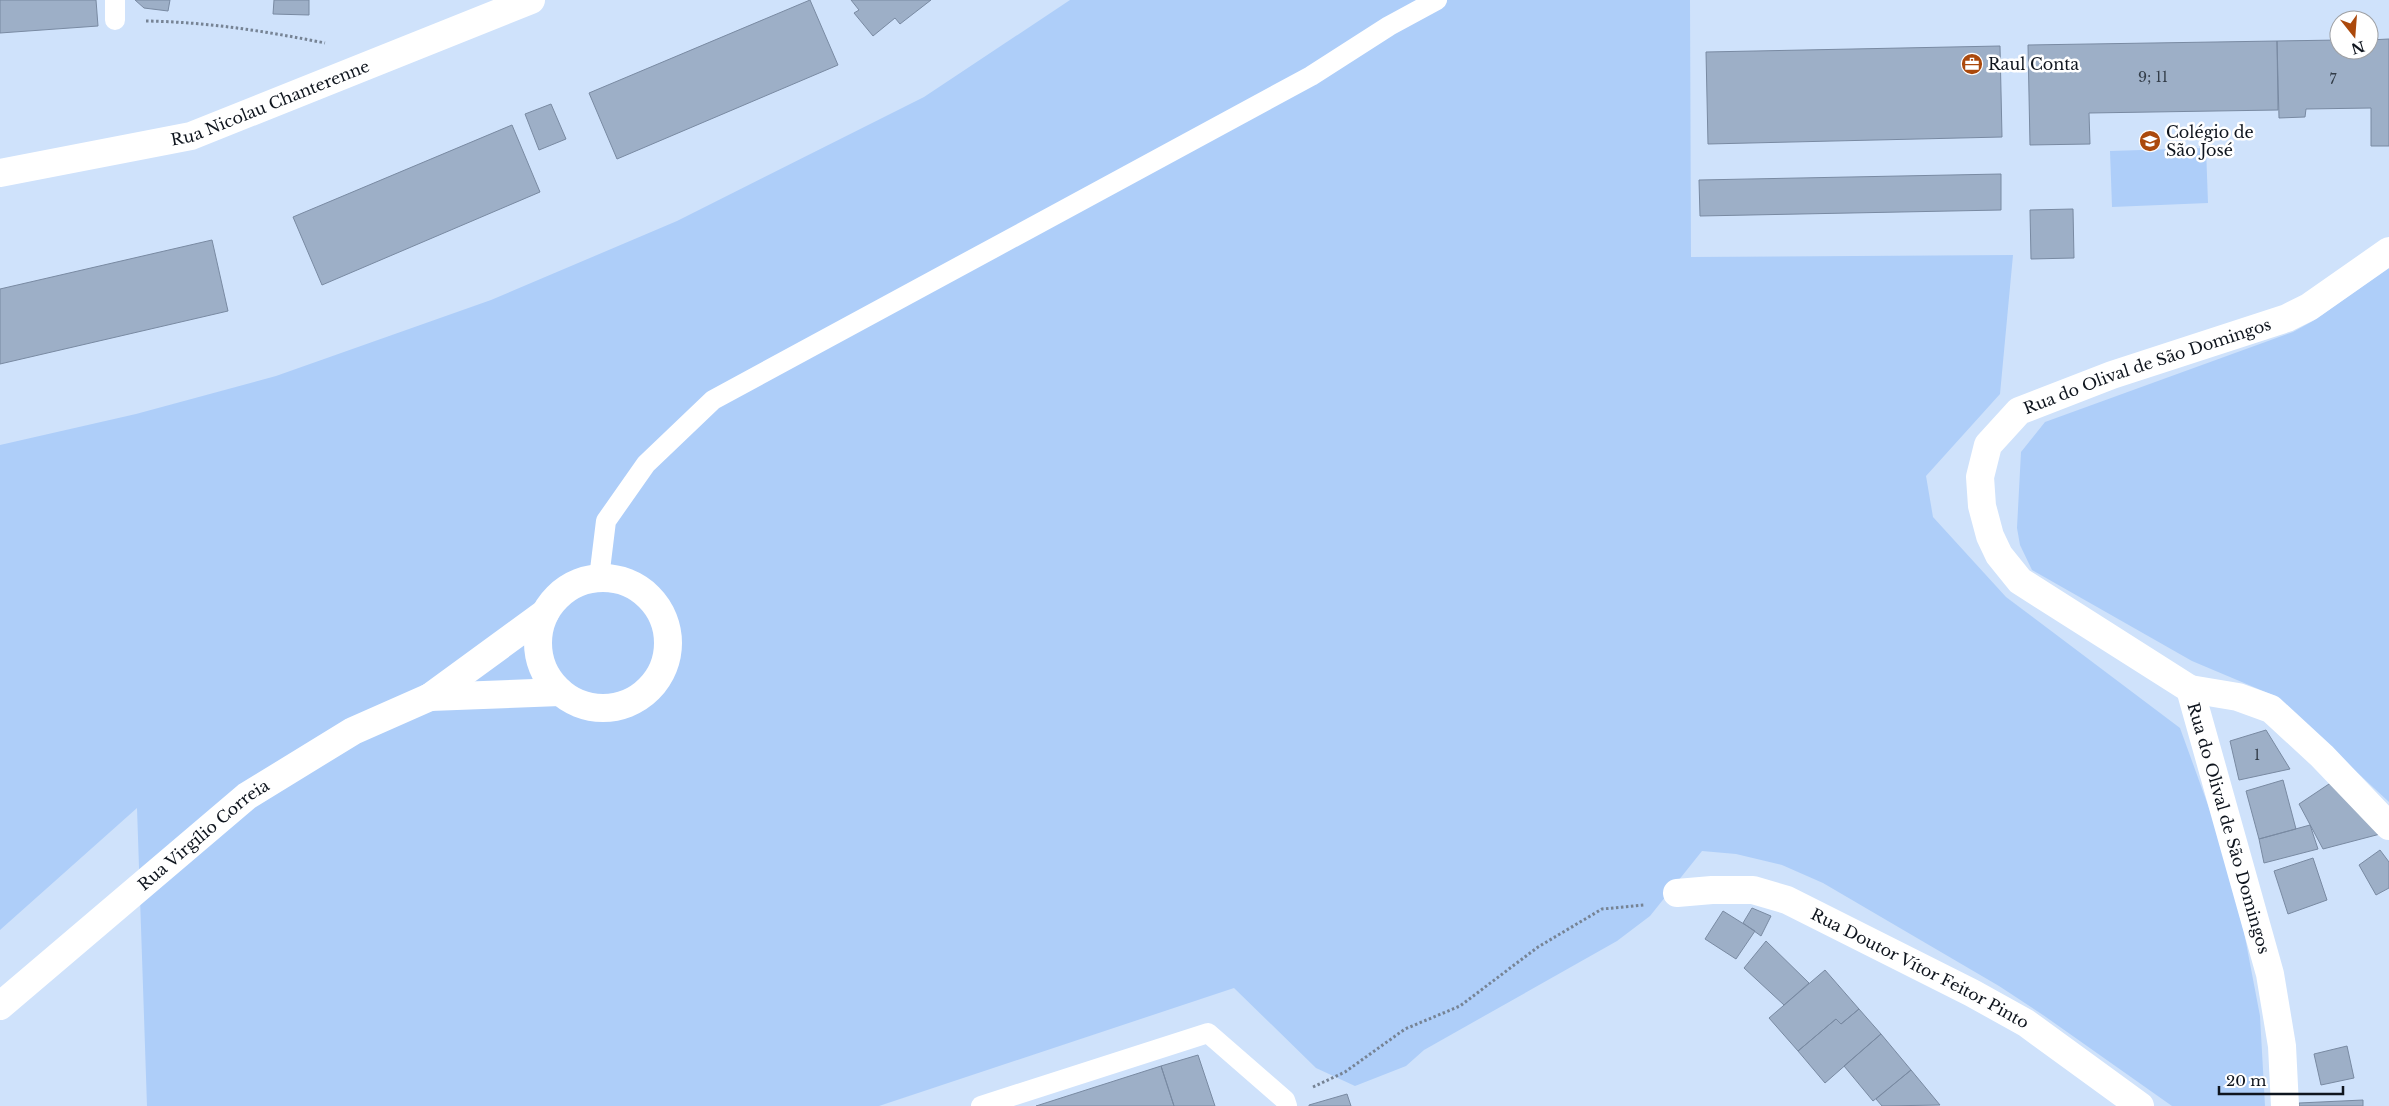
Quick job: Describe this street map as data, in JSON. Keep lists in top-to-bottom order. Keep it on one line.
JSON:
{"streets":{"street":["Rua Nicolau Chanterenne","Rua do Olival de São Domingos","Rua Virgílio Correia","Rua Doutor Vítor Feitor Pinto"]},"places":{"office":["Raul Conta"],"school or university":["Colégio de São José"]},"house_numbers":["9; 11","7","1"],"scale_bar":"20 m","north":"bottom"}
